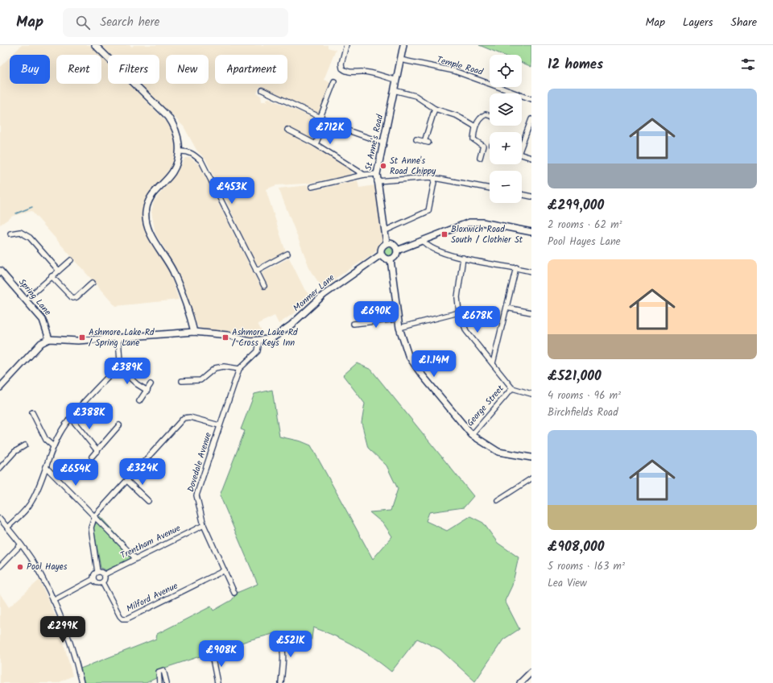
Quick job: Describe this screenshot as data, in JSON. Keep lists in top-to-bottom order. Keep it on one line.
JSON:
{"streets":{"street":["Temple Road","St Anne's Road","Monmer Lane","Spring Lane","George Street","Dovedale Avenue","Trentham Avenue","Milford Avenue"]},"crossings":[["Temple Road","St Anne's Road"],["St Anne's Road","Monmer Lane"],["Monmer Lane","Dovedale Avenue"],["Dovedale Avenue","Trentham Avenue"],["Dovedale Avenue","Milford Avenue"],["Trentham Avenue","Milford Avenue"]],"places":{"other":["St Anne's Road Chippy","Pool Hayes"],"transit":["Bloxwich Road South / Clothier St","Ashmore Lake Rd / Spring Lane","Ashmore Lake Rd / Cross Keys Inn"]},"page":{"header":"Map","search":"Search here","nav":["Map","Layers","Share"],"heading":"12 homes","map_buttons":["+","−"],"chip":["Buy","Rent","Filters","New","Apartment"],"list":[{"name":"£299,000","note":"2 rooms · 62 m² · Pool Hayes Lane"},{"name":"£521,000","note":"4 rooms · 96 m² · Birchfields Road"},{"name":"£908,000","note":"5 rooms · 163 m² · Lea View"}],"price":["£712K","£453K","£690K","£678K","£1.14M","£389K","£388K","£324K","£654K","£299K","£521K","£908K"]}}
